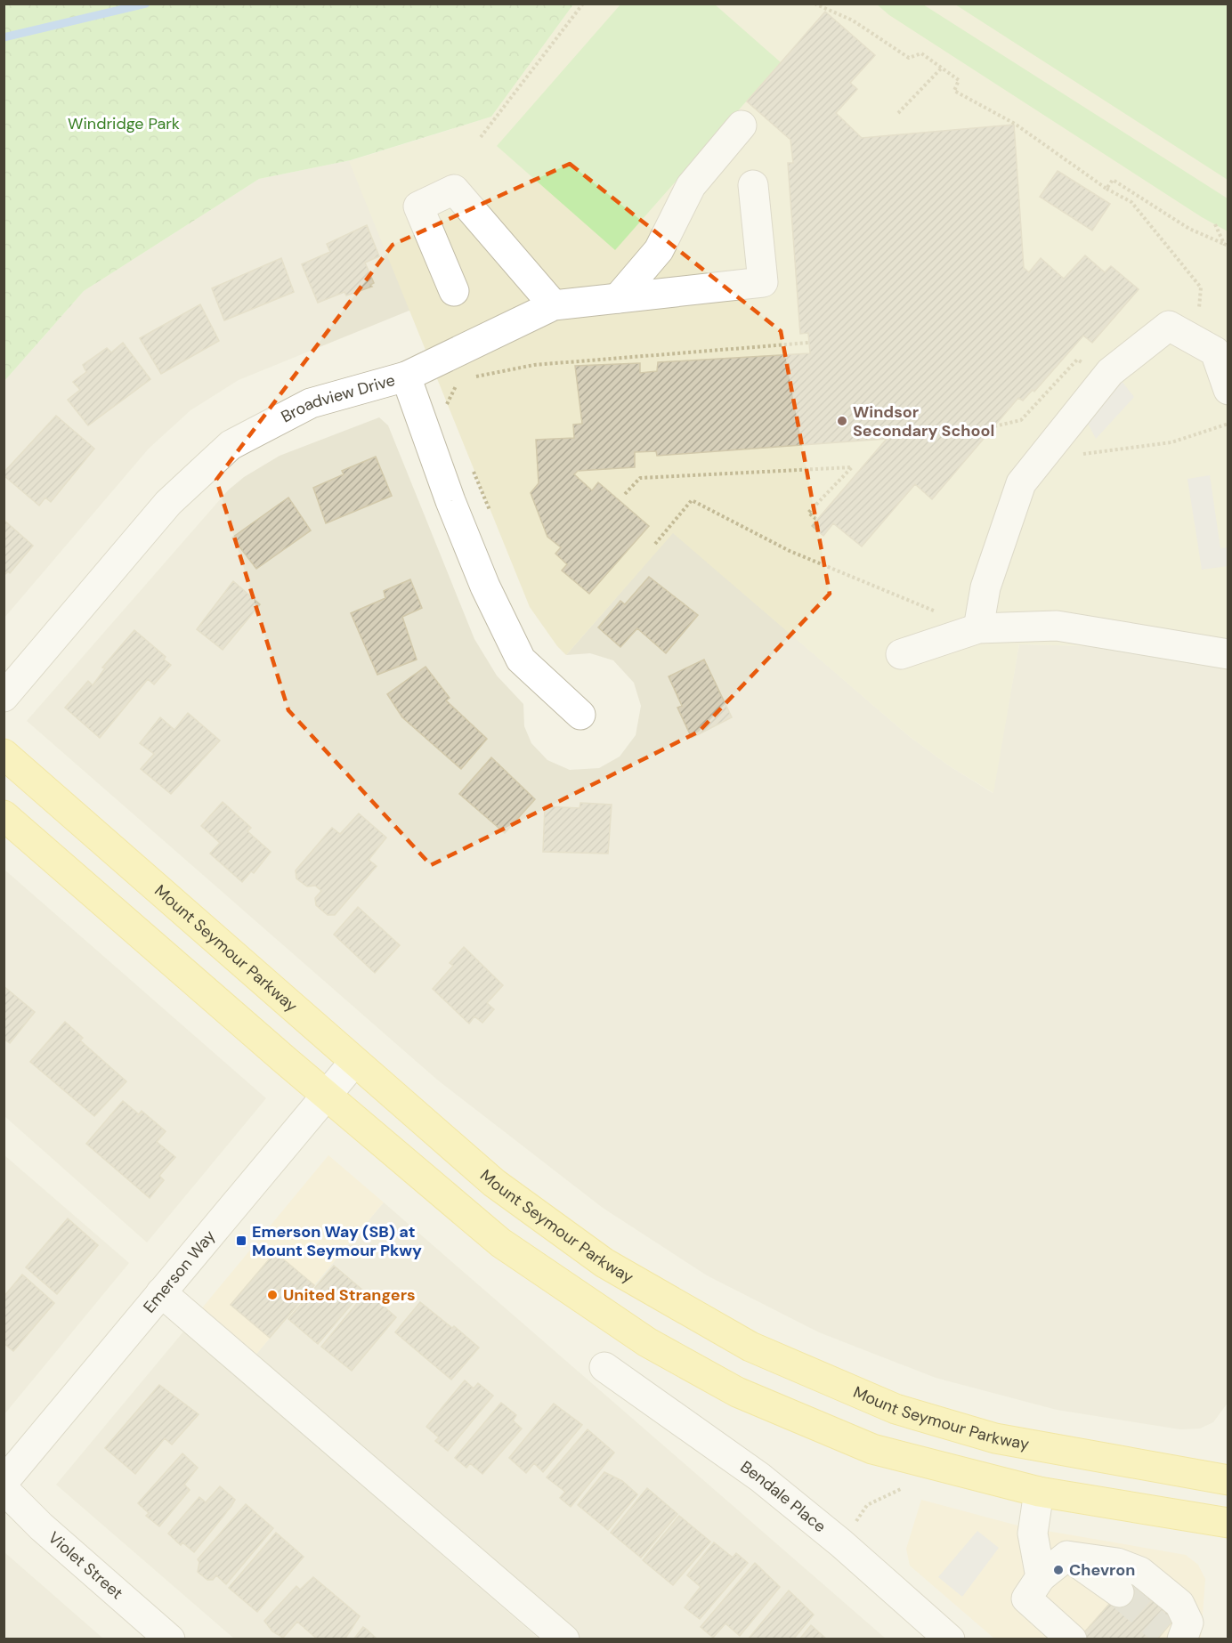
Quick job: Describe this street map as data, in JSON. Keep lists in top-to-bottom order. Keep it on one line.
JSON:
{"streets":{"main road":["Mount Seymour Parkway"],"street":["Broadview Drive","Emerson Way","Bendale Place","Violet Street"]},"crossings":[["Mount Seymour Parkway","Emerson Way"]],"parks":["Windridge Park"],"places":{"other":["Windsor Secondary School","United Strangers","Chevron"],"transit":["Emerson Way (SB) at Mount Seymour Pkwy"]}}
